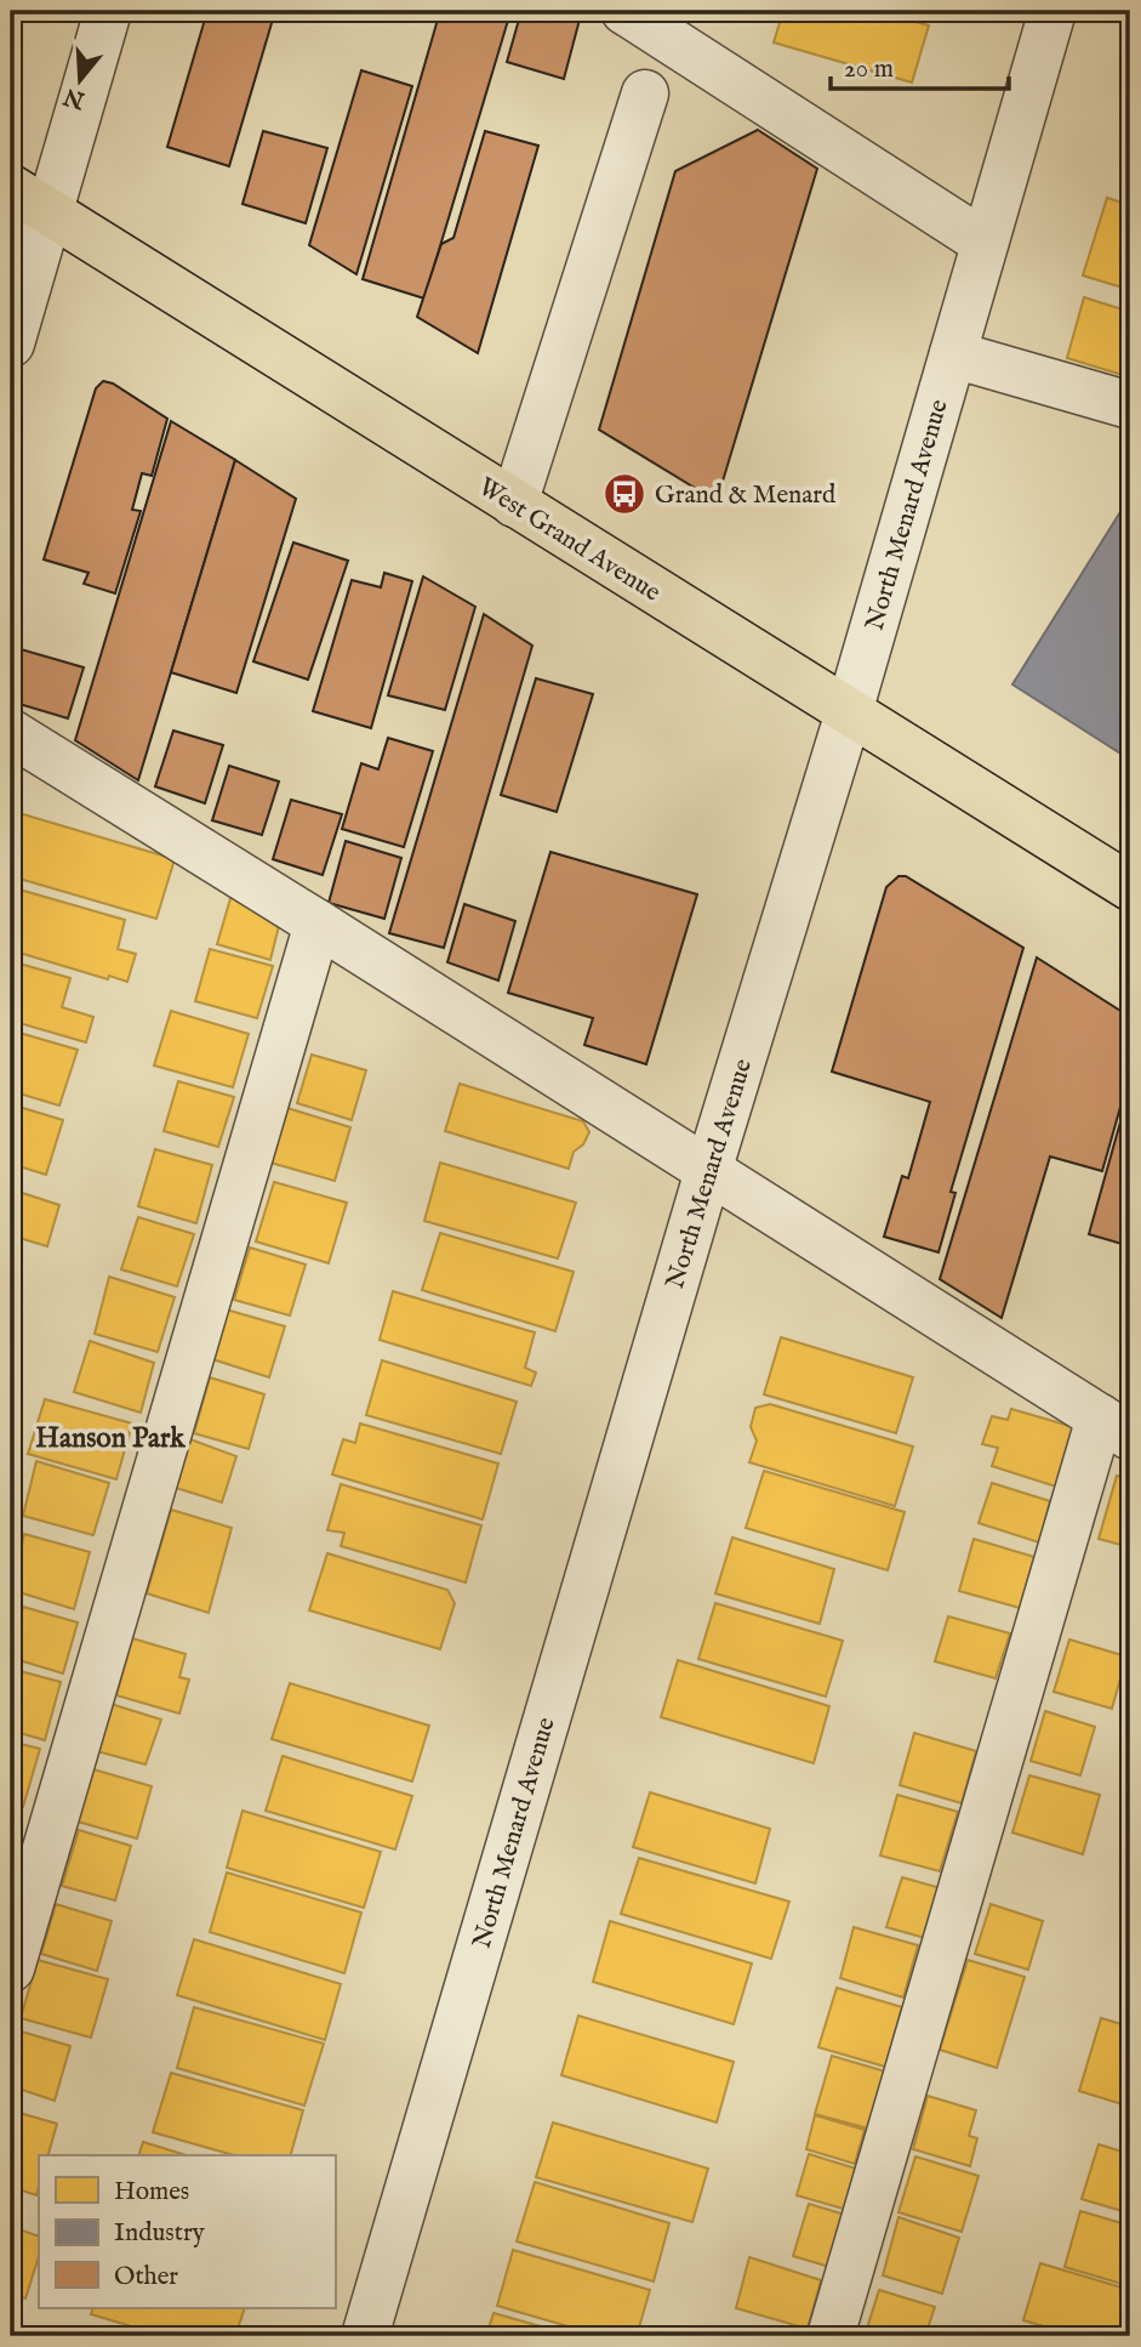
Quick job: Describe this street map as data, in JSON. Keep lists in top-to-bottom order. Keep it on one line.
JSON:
{"streets":{"main road":["West Grand Avenue"],"street":["North Menard Avenue"]},"crossings":[["North Menard Avenue","West Grand Avenue"]],"districts":["Hanson Park"],"places":{"bus stop":["Grand & Menard"]},"legend":["Homes","Industry","Other"],"scale_bar":"20 m","north":"bottom"}
